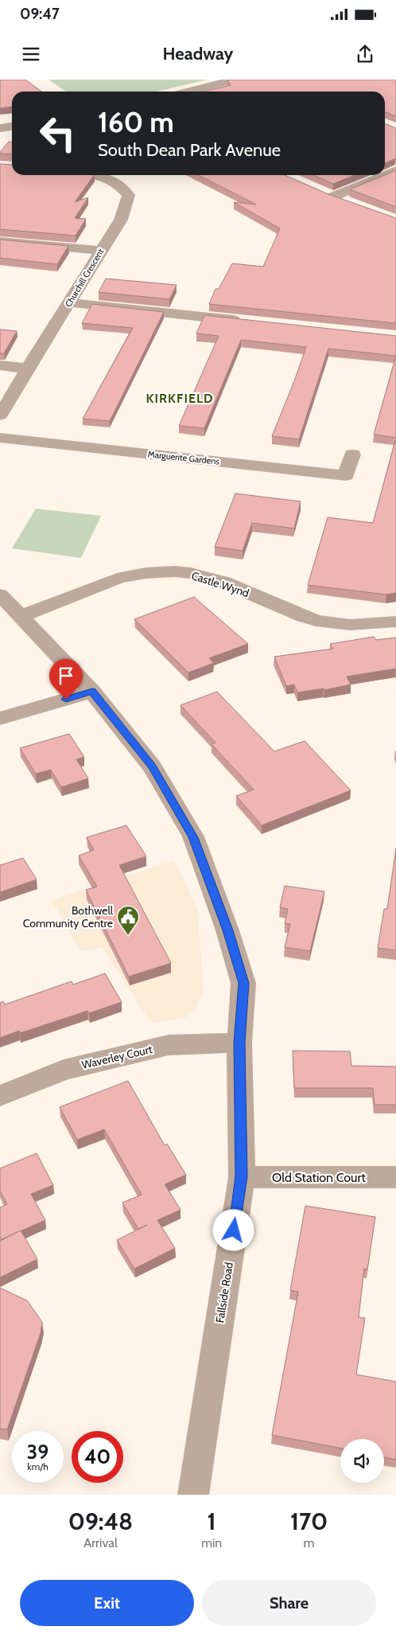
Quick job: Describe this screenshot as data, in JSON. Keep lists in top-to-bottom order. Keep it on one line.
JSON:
{"streets":{"street":["Churchill Crescent","Marguerite Gardens","Castle Wynd","Waverley Court","Old Station Court","Fallside Road"]},"crossings":[["Castle Wynd","Fallside Road"],["Waverley Court","Fallside Road"],["Old Station Court","Fallside Road"]],"districts":["KIRKFIELD"],"places":{"public building":["Bothwell Community Centre"]},"page":{"status":"09:47","header":"Headway","turn":["160 m","South Dean Park Avenue"],"speed":"39 km/h","limit":"40","eta":["09:48","Arrival","1","min","170","m"],"buttons":["Exit","Share"]}}
